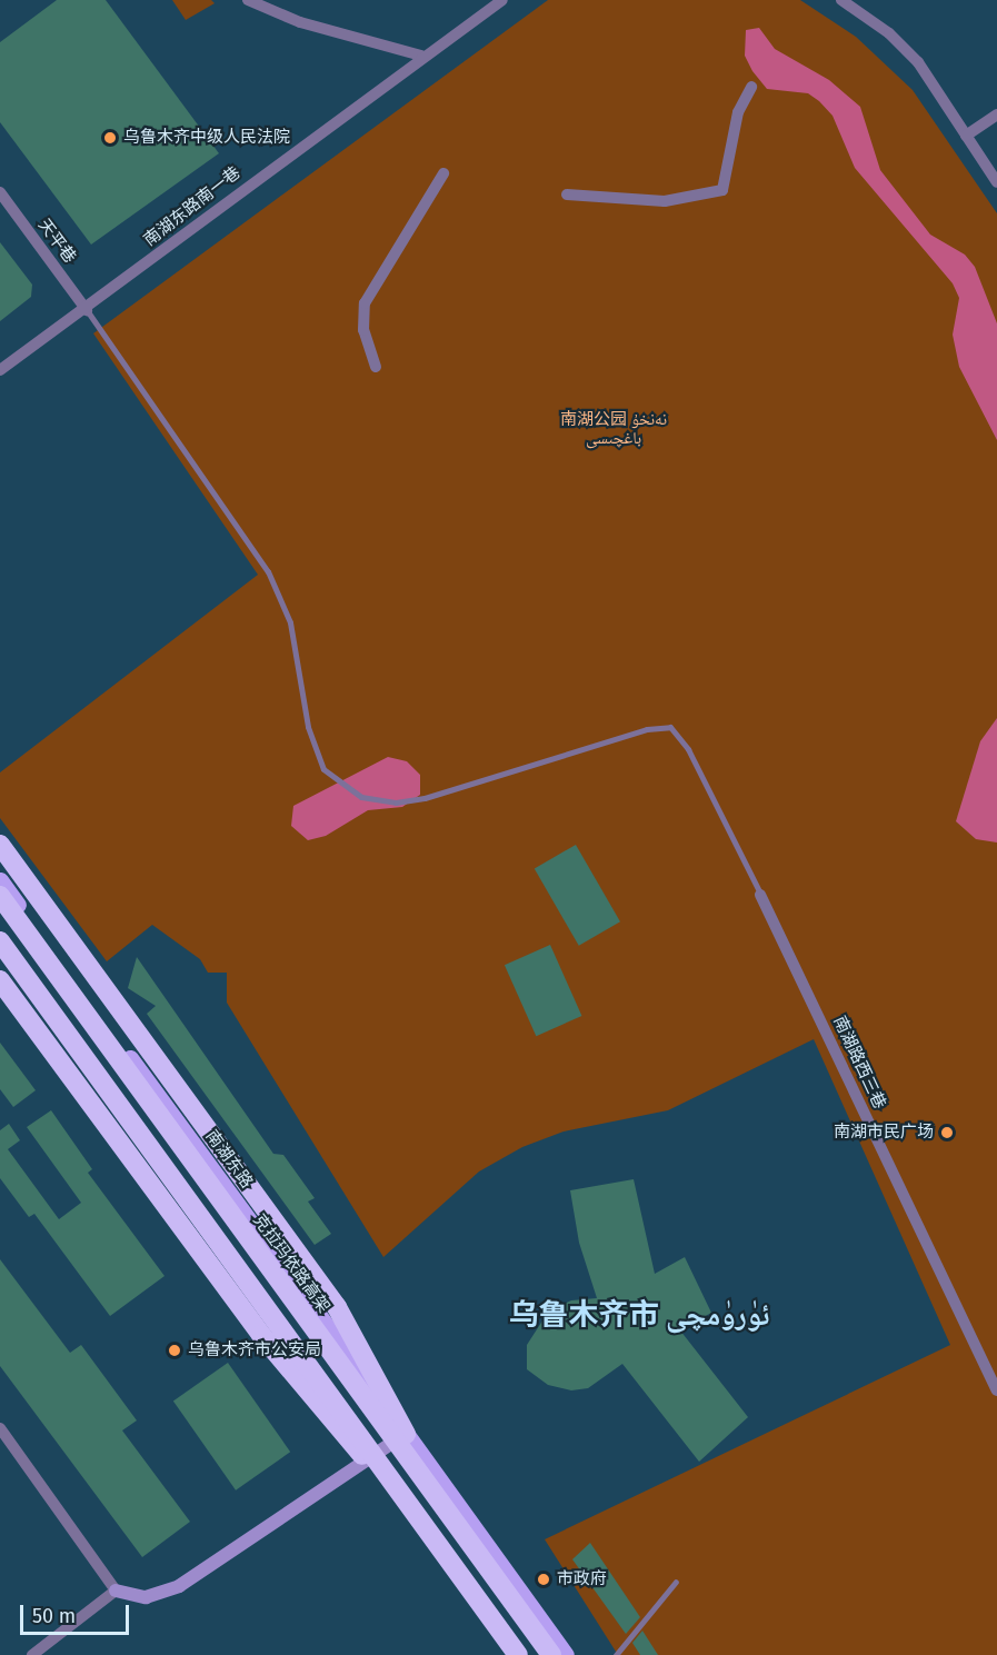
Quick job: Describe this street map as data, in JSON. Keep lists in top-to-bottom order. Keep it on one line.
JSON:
{"streets":{"highway":["克拉玛依路高架"],"main road":["南湖东路"],"street":["南湖东路南一巷","天平巷","南湖路西三巷"]},"crossings":[["南湖东路南一巷","天平巷"]],"districts":["乌鲁木齐市 ئۈرۈمچى"],"parks":["南湖公园 نەنخۇ باغچىسى"],"places":["乌鲁木齐中级人民法院","南湖市民广场","乌鲁木齐市公安局","市政府"],"scale_bar":"50 m"}
